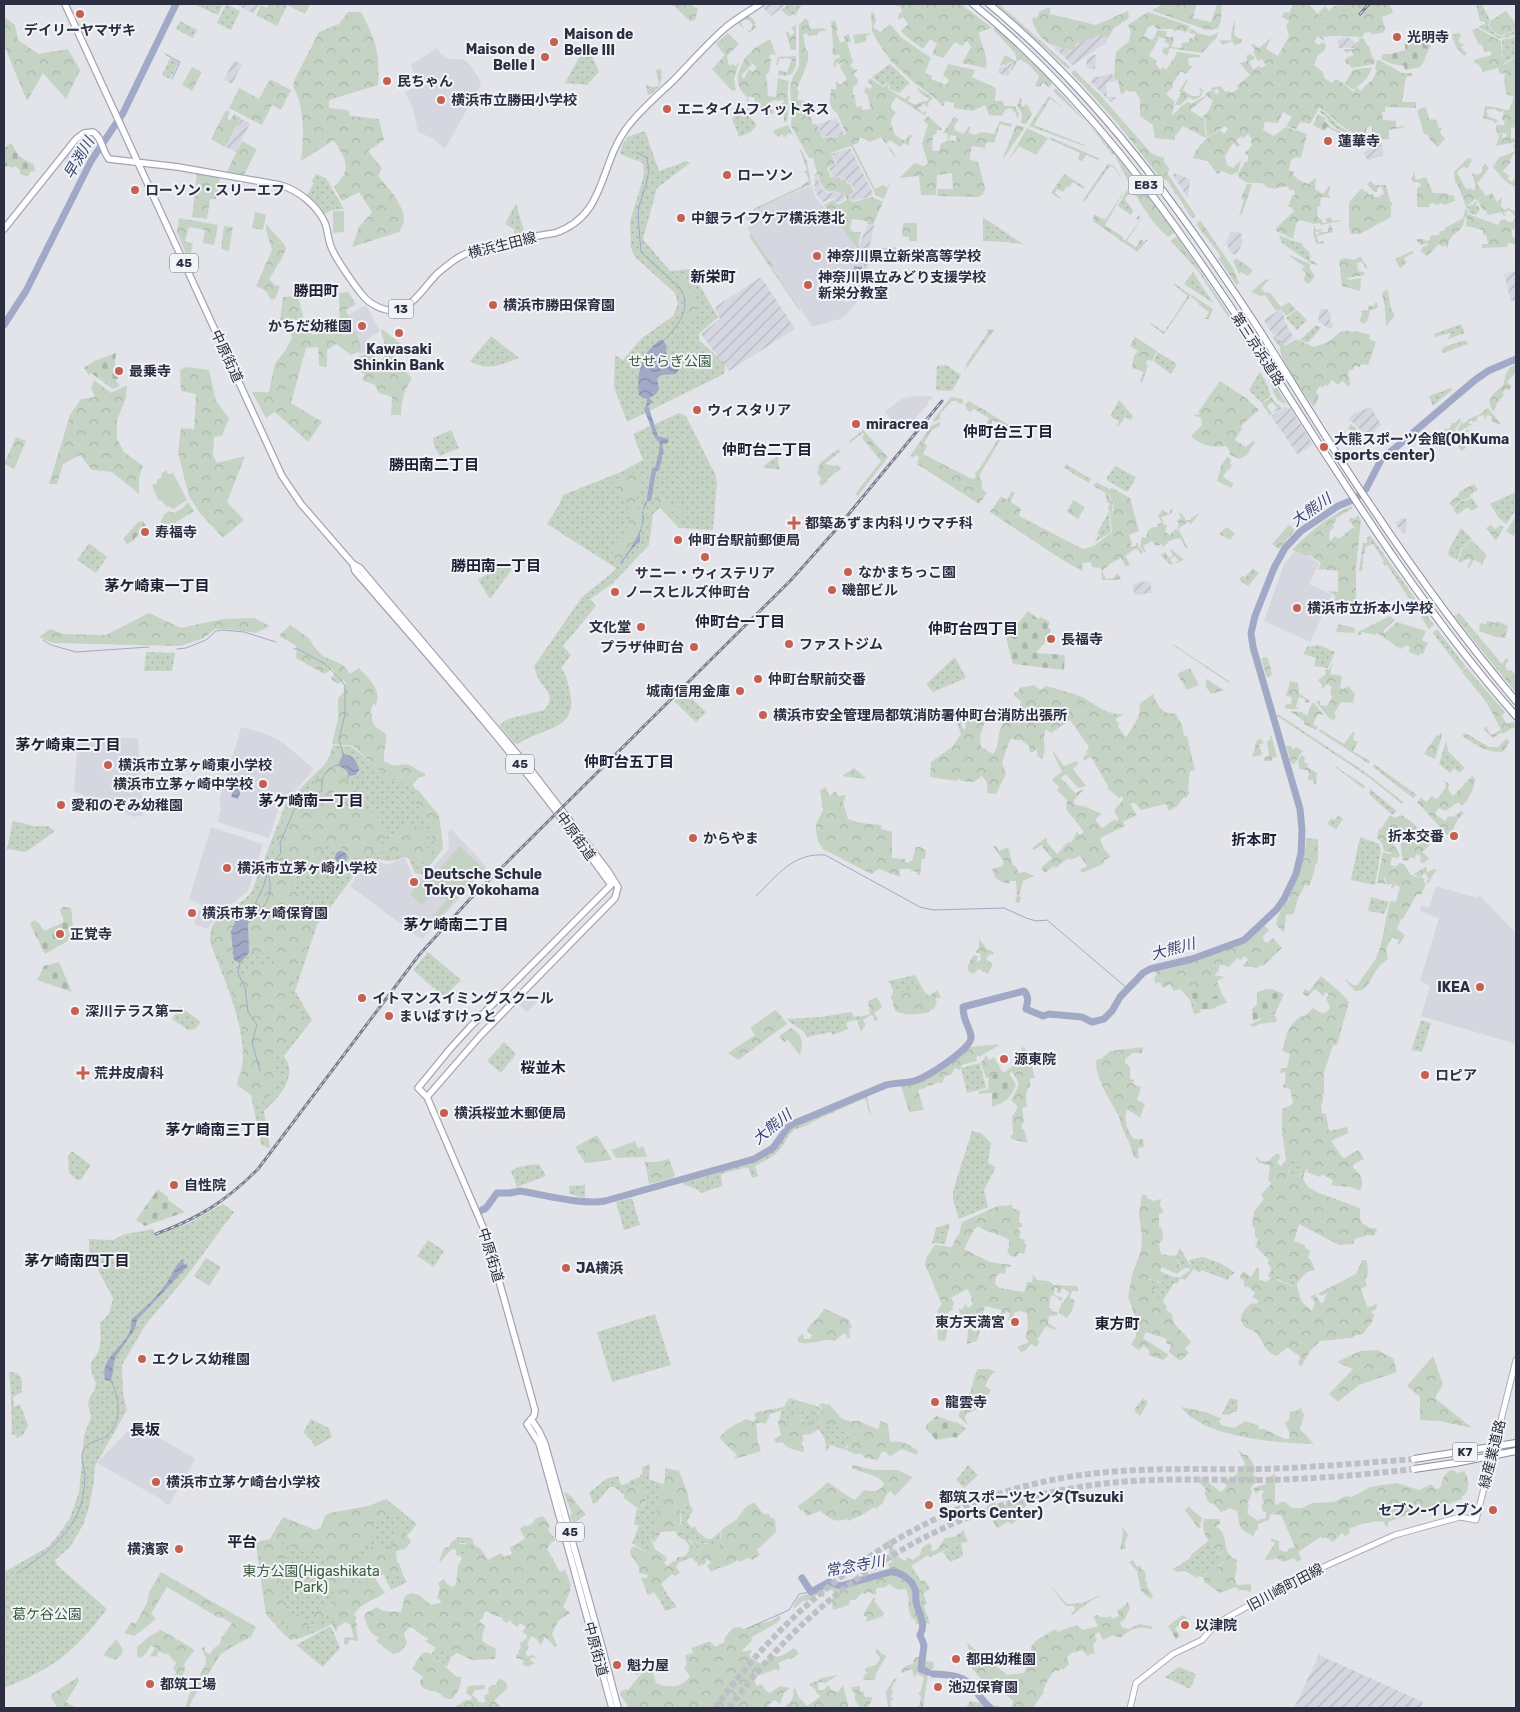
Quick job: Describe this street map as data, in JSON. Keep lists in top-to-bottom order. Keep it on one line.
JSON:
{"streets":{"highway":["E83","第三京浜道路","K7"],"main road":["横浜生田線","45","13","中原街道","緑産業道路","旧川崎町田線"]},"crossings":[["横浜生田線","中原街道"],["緑産業道路","旧川崎町田線"]],"districts":["新栄町","勝田町","仲町台三丁目","仲町台二丁目","勝田南二丁目","勝田南一丁目","茅ケ崎東一丁目","仲町台一丁目","仲町台四丁目","茅ケ崎東二丁目","仲町台五丁目","茅ケ崎南一丁目","折本町","茅ケ崎南二丁目","桜並木","茅ケ崎南三丁目","茅ケ崎南四丁目","東方町","長坂","平台"],"water":["早渕川","大熊川","常念寺川"],"parks":["せせらぎ公園","東方公園(Higashikata Park)","葛ケ谷公園"],"places":{"other":["デイリーヤマザキ","光明寺","Maison de Belle III","Maison de Belle I","民ちゃん","横浜市立勝田小学校","エニタイムフィットネス","蓮華寺","ローソン","ローソン・スリーエフ","中銀ライフケア横浜港北","神奈川県立新栄高等学校","神奈川県立みどり支援学校 新栄分教室","横浜市勝田保育園","かちだ幼稚園","Kawasaki Shinkin Bank","最乗寺","ウィスタリア","miracrea","大熊スポーツ会館(OhKuma sports center)","寿福寺","仲町台駅前郵便局","サニー・ウィステリア","なかまちっこ園","磯部ビル","ノースヒルズ仲町台","横浜市立折本小学校","文化堂","長福寺","ファストジム","プラザ仲町台","仲町台駅前交番","城南信用金庫","横浜市安全管理局都筑消防署仲町台消防出張所","横浜市立茅ヶ崎東小学校","横浜市立茅ヶ崎中学校","愛和のぞみ幼稚園","折本交番","からやま","横浜市立茅ヶ崎小学校","Deutsche Schule Tokyo Yokohama","横浜市茅ヶ崎保育園","正覚寺","IKEA","イトマンスイミングスクール","深川テラス第一","まいばすけっと","源東院","ロピア","横浜桜並木郵便局","自性院","JA横浜","東方天満宮","エクレス幼稚園","龍雲寺","横浜市立茅ケ崎台小学校","都筑スポーツセンタ(Tsuzuki Sports Center)","セブン-イレブン","横濱家","以津院","都田幼稚園","魁力屋","都筑工場","池辺保育園"],"health":["都築あずま内科リウマチ科","荒井皮膚科"]}}
